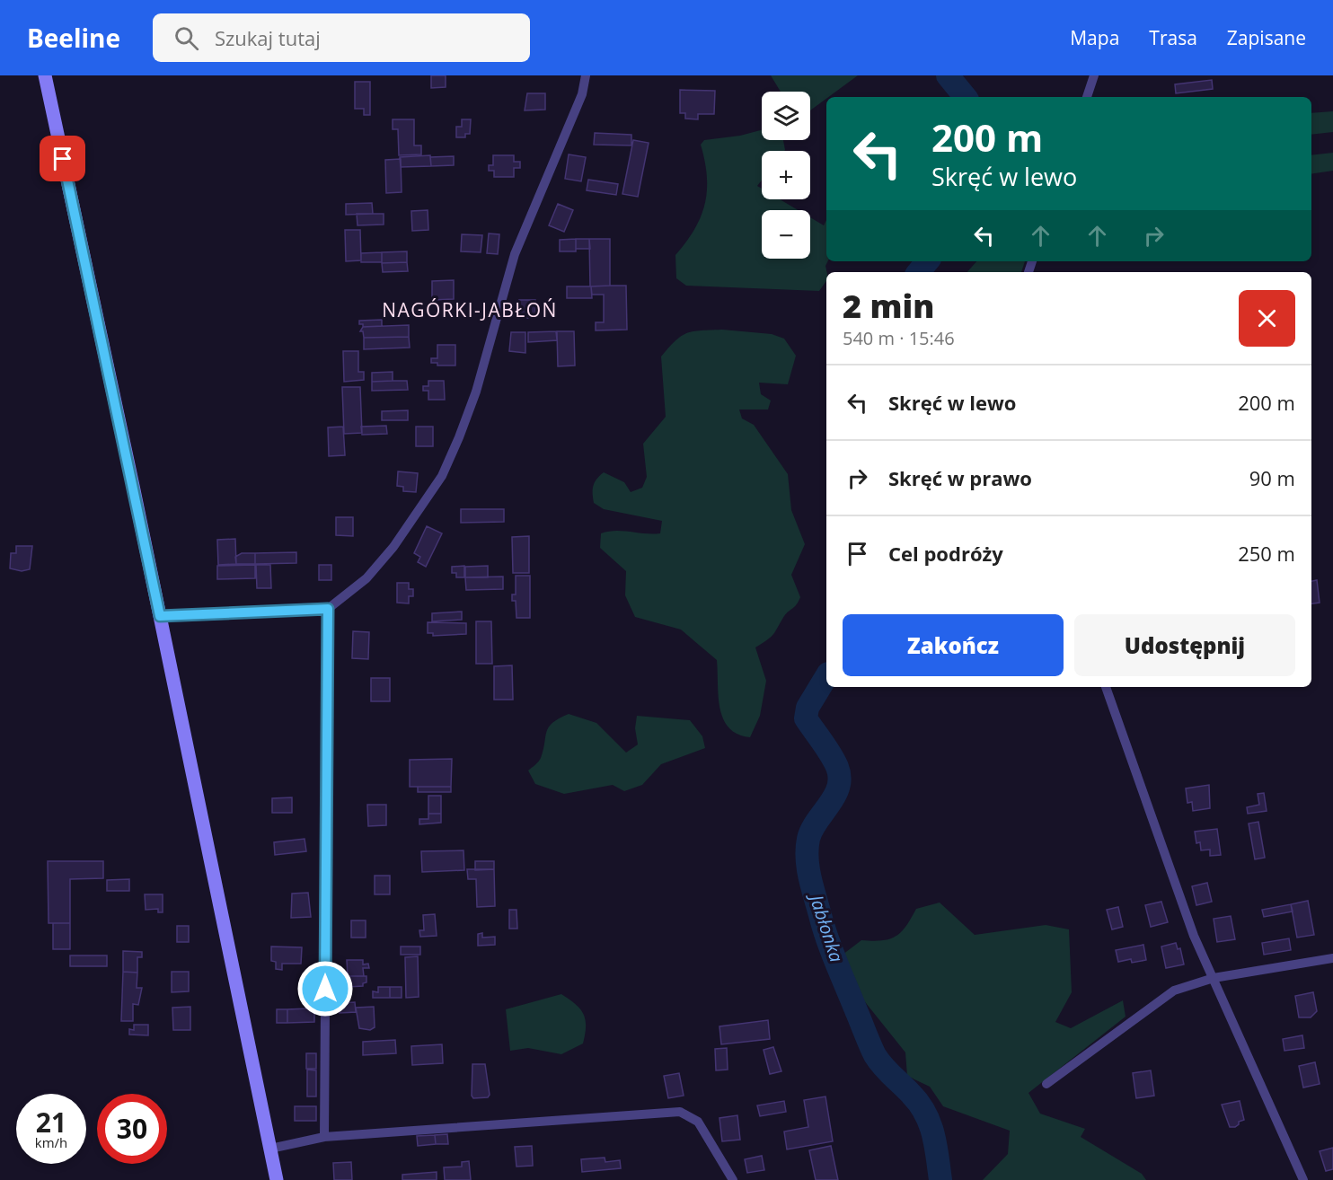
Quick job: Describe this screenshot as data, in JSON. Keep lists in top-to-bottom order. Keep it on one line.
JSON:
{"districts":["NAGÓRKI-JABŁOŃ"],"water":["Jabłonka"],"page":{"header":"Beeline","search":"Szukaj tutaj","nav":["Mapa","Trasa","Zapisane"],"map_buttons":["+","−"],"turn":["200 m","Skręć w lewo"],"heading":["2 min","540 m · 15:46"],"list":[{"name":"Skręć w lewo","value":"200 m"},{"name":"Skręć w prawo","value":"90 m"},{"name":"Cel podróży","value":"250 m"}],"buttons":["Zakończ","Udostępnij"],"speed":"21 km/h","limit":"30"}}
